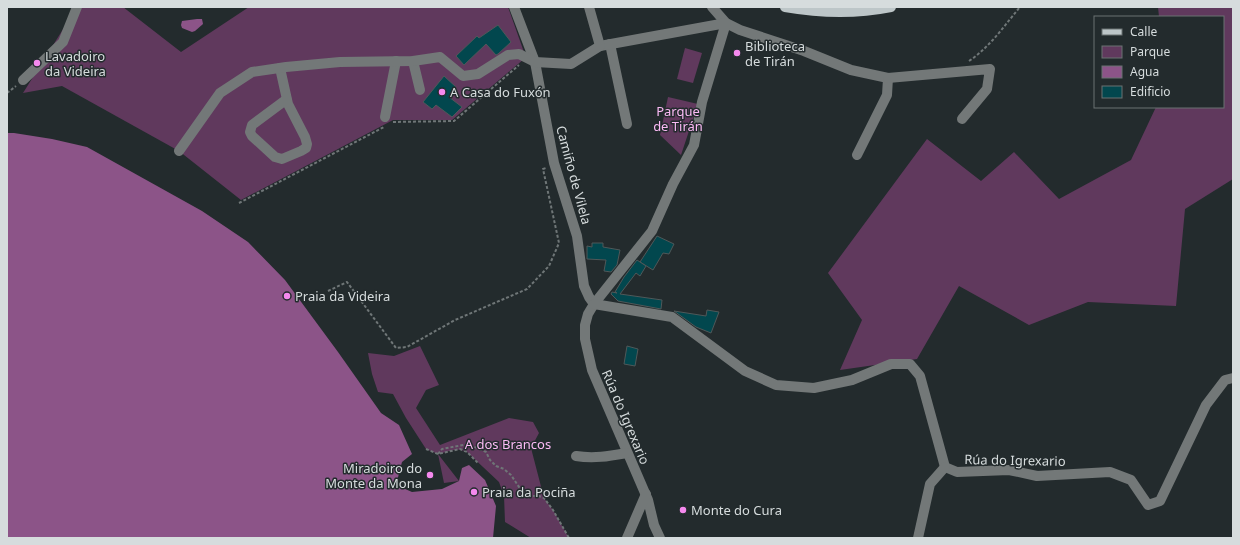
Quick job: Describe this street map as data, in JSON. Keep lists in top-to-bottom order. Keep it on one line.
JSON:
{"streets":{"street":["Camiño de Vilela","Rúa do Igrexario"]},"crossings":[["Camiño de Vilela","Rúa do Igrexario"]],"parks":["Parque de Tirán","A dos Brancos"],"places":["Biblioteca de Tirán","Lavadoiro da Videira","A Casa do Fuxón","Praia da Videira","Miradoiro do Monte da Mona","Praia da Pociña","Monte do Cura"],"legend":["Calle","Parque","Agua","Edificio"]}
